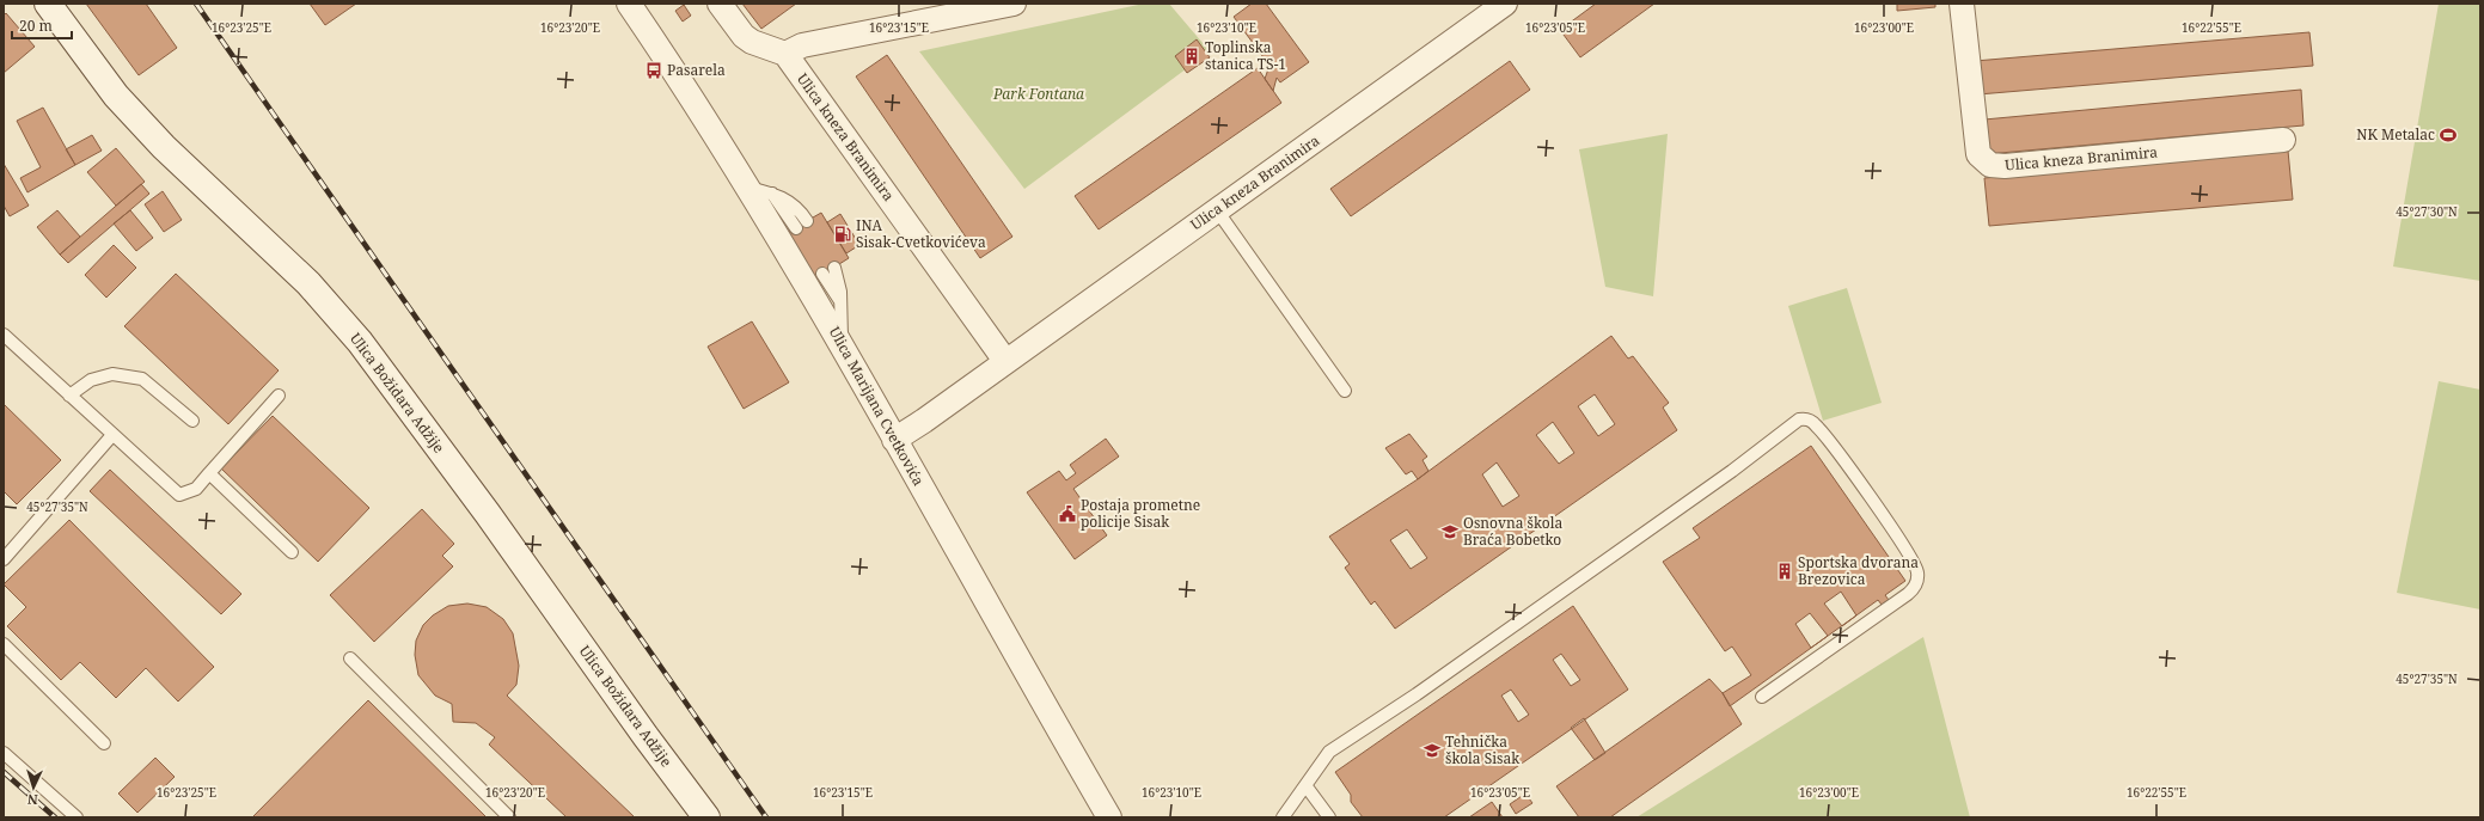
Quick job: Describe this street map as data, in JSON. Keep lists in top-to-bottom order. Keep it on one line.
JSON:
{"streets":{"main road":["Ulica Božidara Adžije"],"street":["Ulica kneza Branimira","Ulica Marijana Cvetkovića"]},"crossings":[["Ulica kneza Branimira","Ulica Marijana Cvetkovića"]],"parks":["Park Fontana"],"places":{"building":["Toplinska stanica TS-1","Sportska dvorana Brezovica"],"bus stop":["Pasarela"],"sports":["NK Metalac"],"fuel station":["INA Sisak-Cvetkovićeva"],"public building":["Postaja prometne policije Sisak"],"school or university":["Osnovna škola Braća Bobetko","Tehnička škola Sisak"]},"scale_bar":"20 m","north":"bottom","coordinates":["16°23'25\"E","16°23'20\"E","16°23'15\"E","16°23'10\"E","16°23'05\"E","16°23'00\"E","16°22'55\"E","45°27'30\"N","45°27'35\"N"]}
